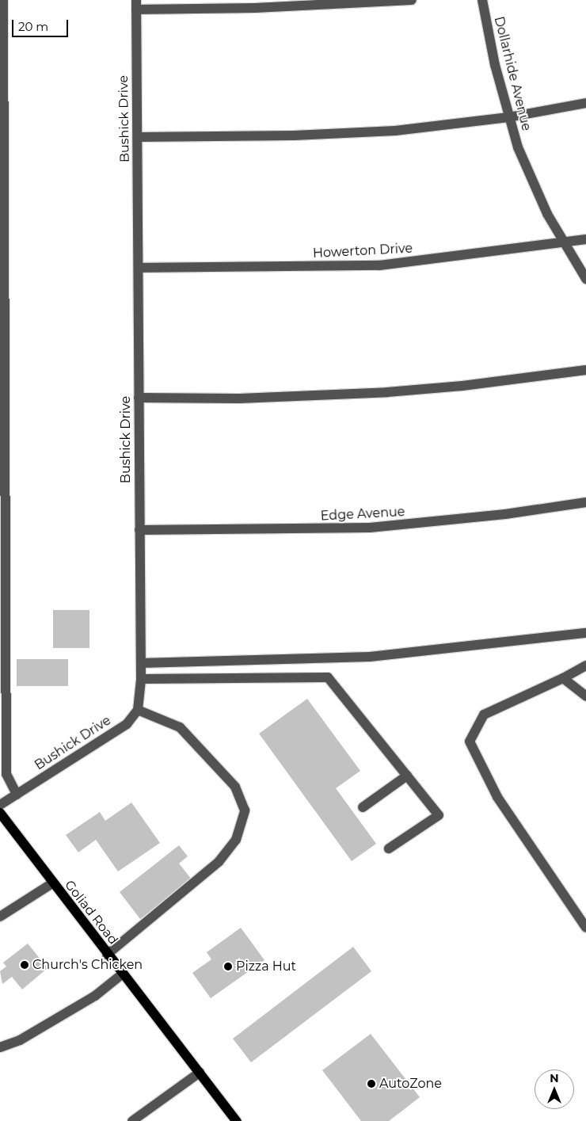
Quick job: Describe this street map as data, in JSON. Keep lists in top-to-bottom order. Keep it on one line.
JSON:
{"streets":{"main road":["Goliad Road"],"street":["Dollarhide Avenue","Bushick Drive","Howerton Drive","Edge Avenue"]},"crossings":[["Dollarhide Avenue","Howerton Drive"],["Bushick Drive","Howerton Drive"],["Bushick Drive","Edge Avenue"]],"places":["Church's Chicken","Pizza Hut","AutoZone"],"scale_bar":"20 m","north":"top"}
